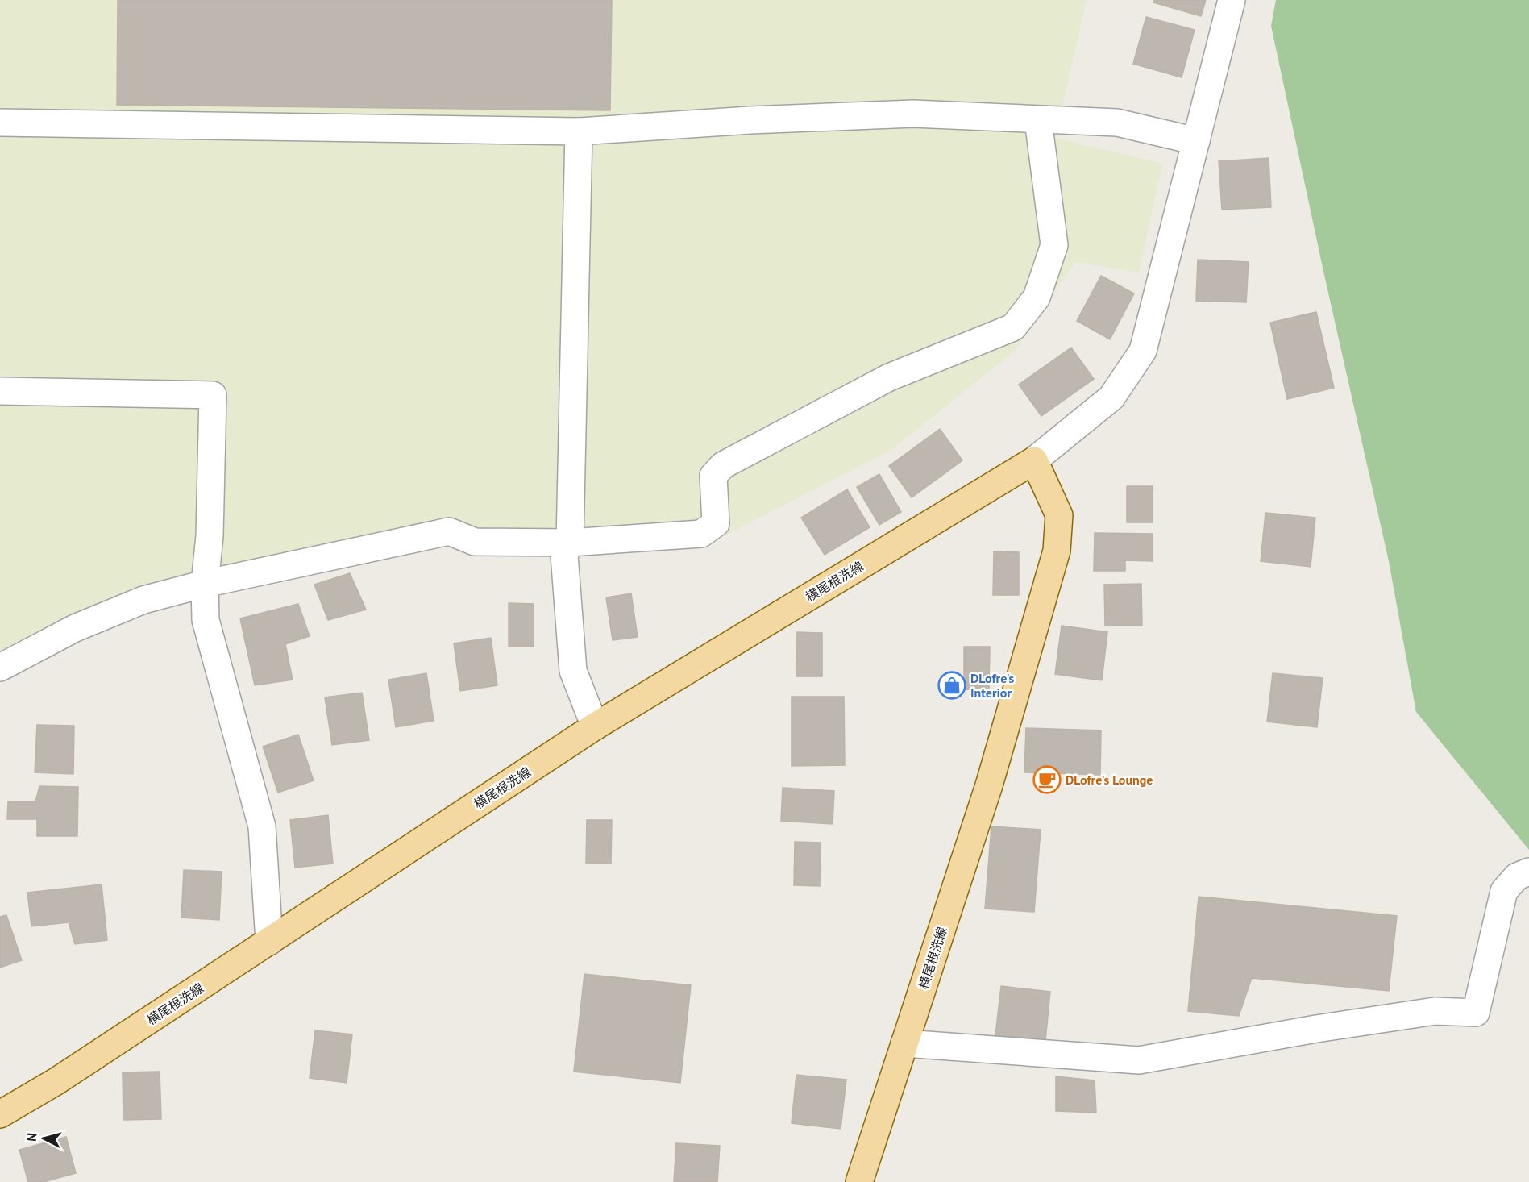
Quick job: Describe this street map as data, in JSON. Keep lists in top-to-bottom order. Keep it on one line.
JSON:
{"streets":{"main road":["横尾根洗線"]},"places":{"shop":["DLofre's Interior"],"cafe":["DLofre's Lounge"]},"north":"left"}
